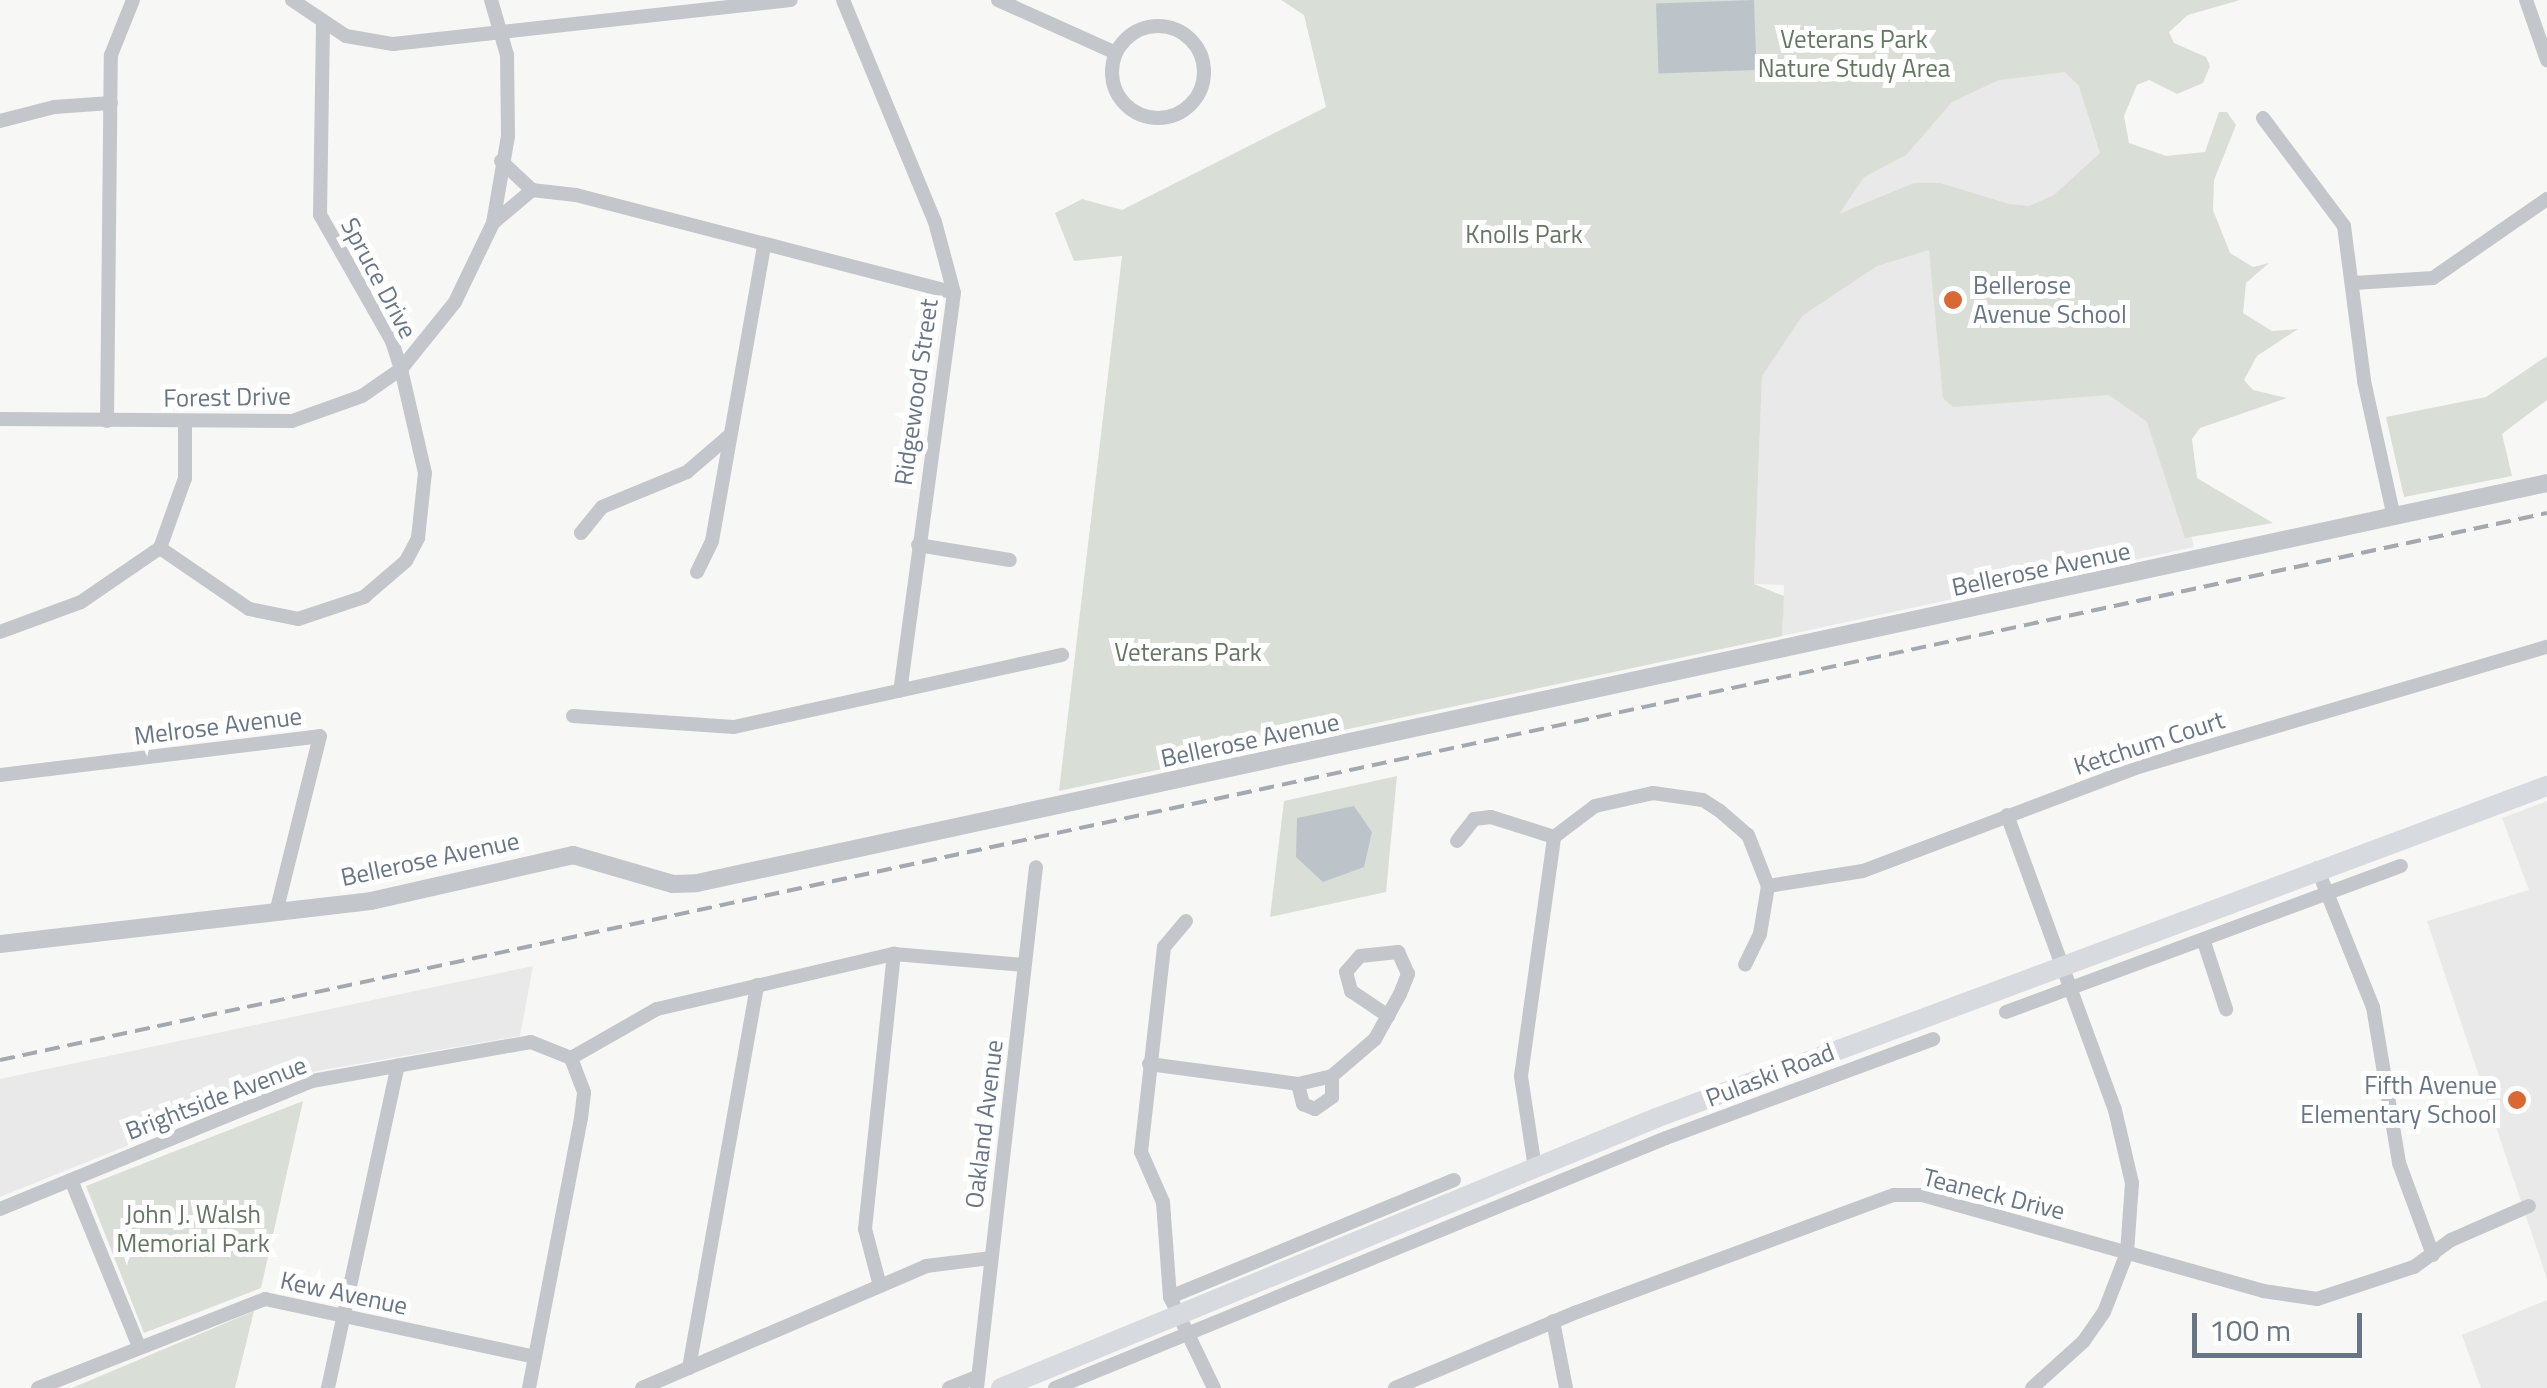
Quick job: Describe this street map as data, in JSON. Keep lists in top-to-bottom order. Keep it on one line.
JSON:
{"streets":{"main road":["Pulaski Road"],"street":["Spruce Drive","Ridgewood Street","Forest Drive","Bellerose Avenue","Melrose Avenue","Ketchum Court","Brightside Avenue","Oakland Avenue","Teaneck Drive","Kew Avenue"]},"crossings":[["Spruce Drive","Forest Drive"],["Bellerose Avenue","Melrose Avenue"]],"parks":["Veterans Park Nature Study Area","Knolls Park","Veterans Park","John J. Walsh Memorial Park"],"places":["Bellerose Avenue School","Fifth Avenue Elementary School"],"scale_bar":"100 m"}
